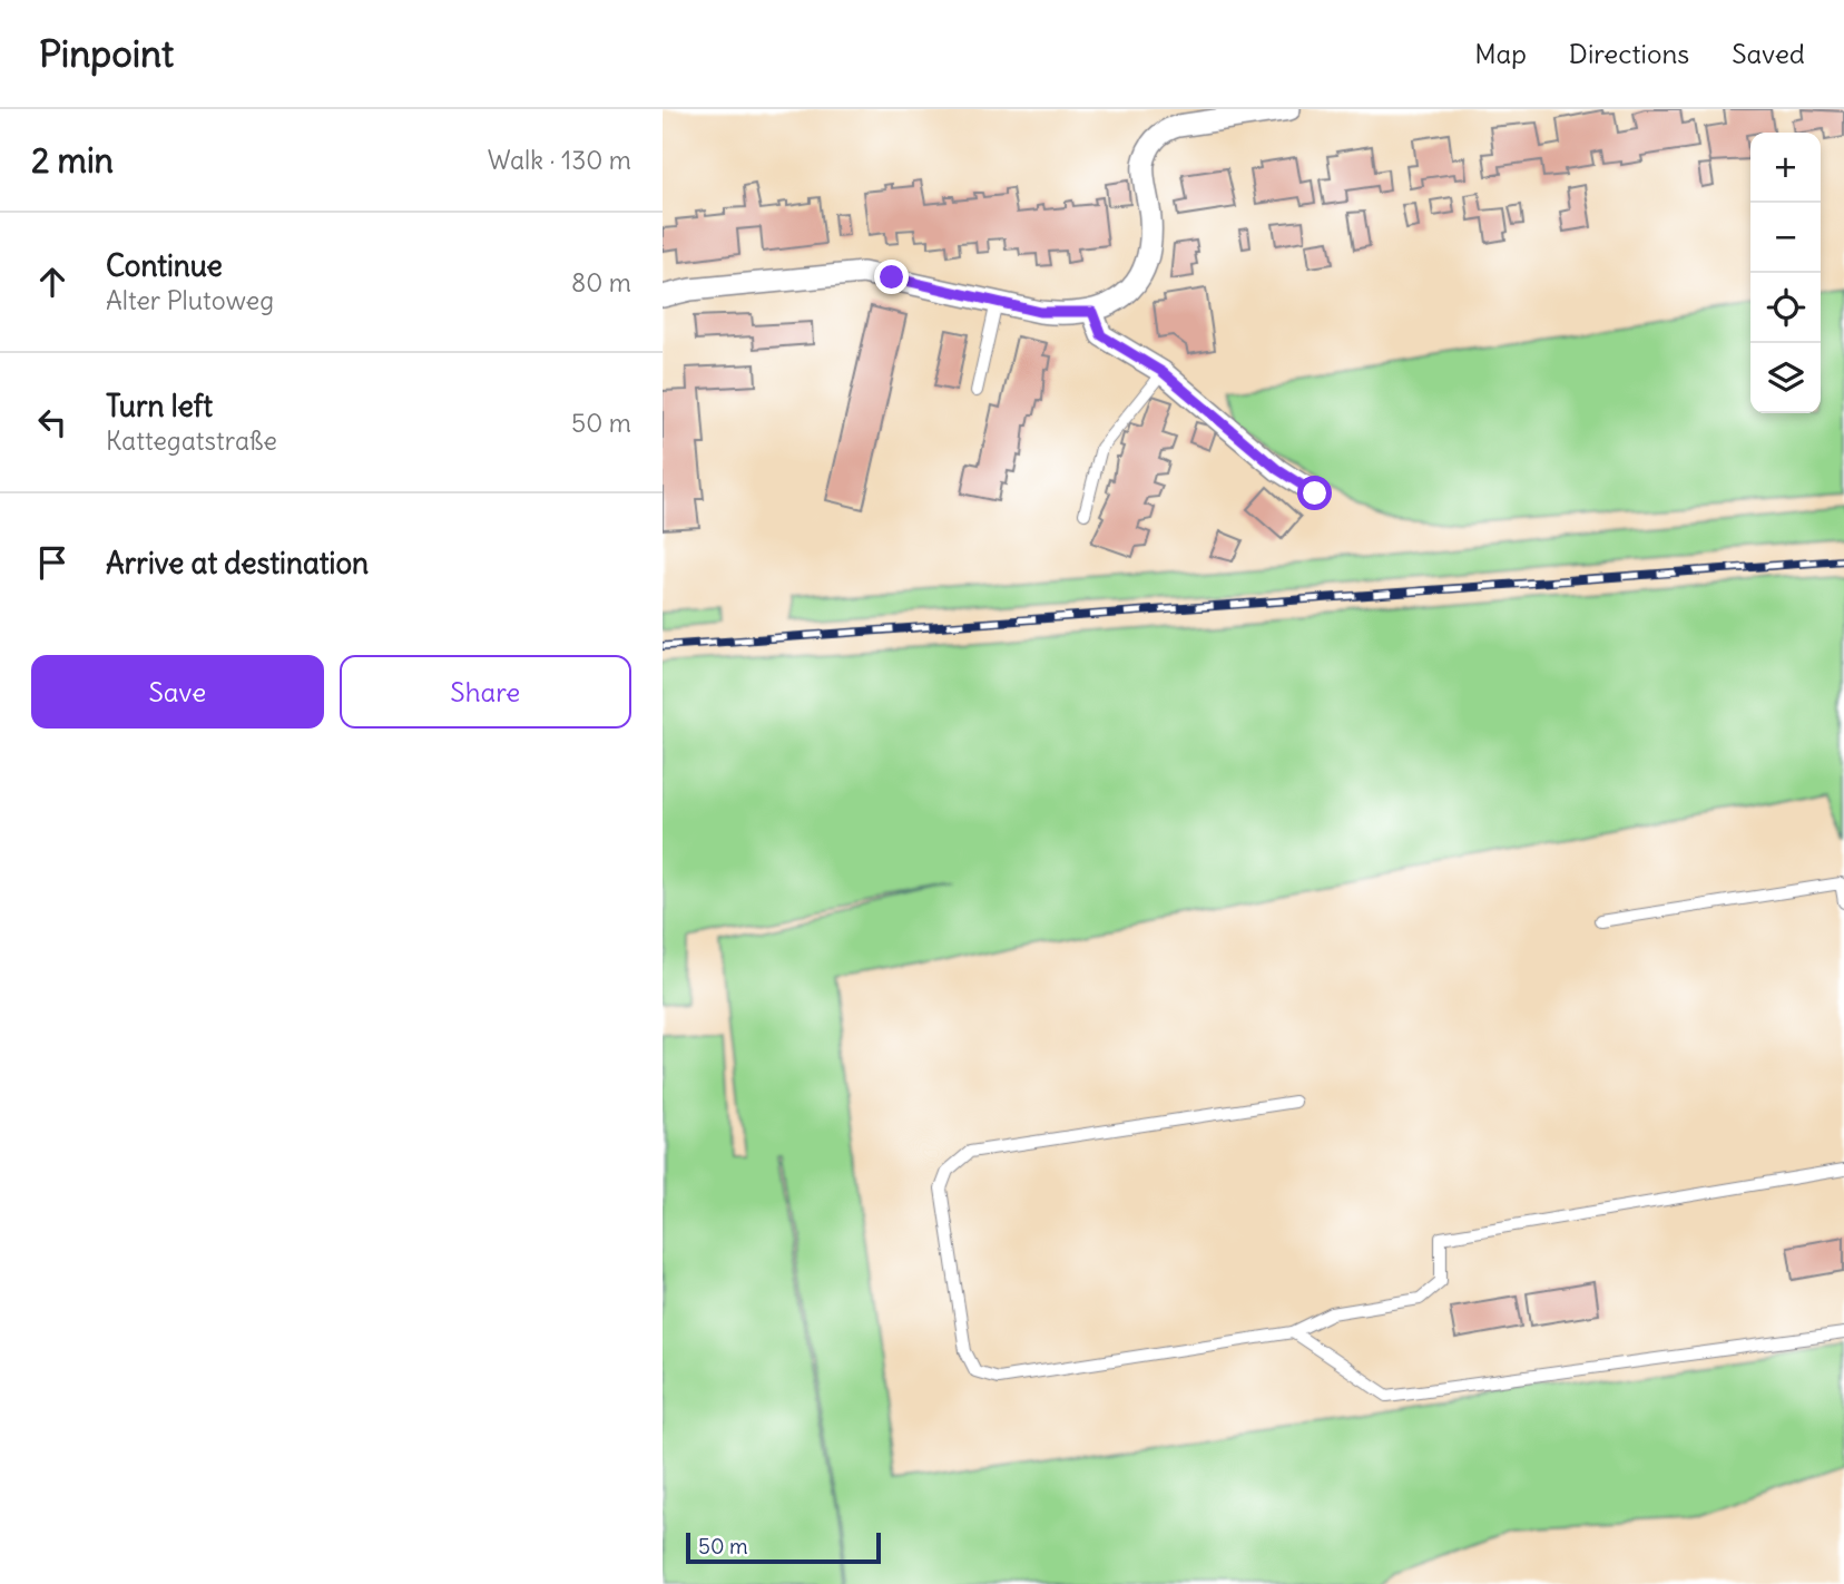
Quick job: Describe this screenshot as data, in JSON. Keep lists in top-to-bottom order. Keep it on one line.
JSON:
{"scale_bar":"50 m","page":{"header":"Pinpoint","nav":["Map","Directions","Saved"],"heading":["2 min","Walk · 130 m"],"map_buttons":["+","−"],"list":[["Continue","Alter Plutoweg","80 m"],["Turn left","Kattegatstraße","50 m"],"Arrive at destination"],"buttons":["Save","Share"],"scale":"50 m"}}
